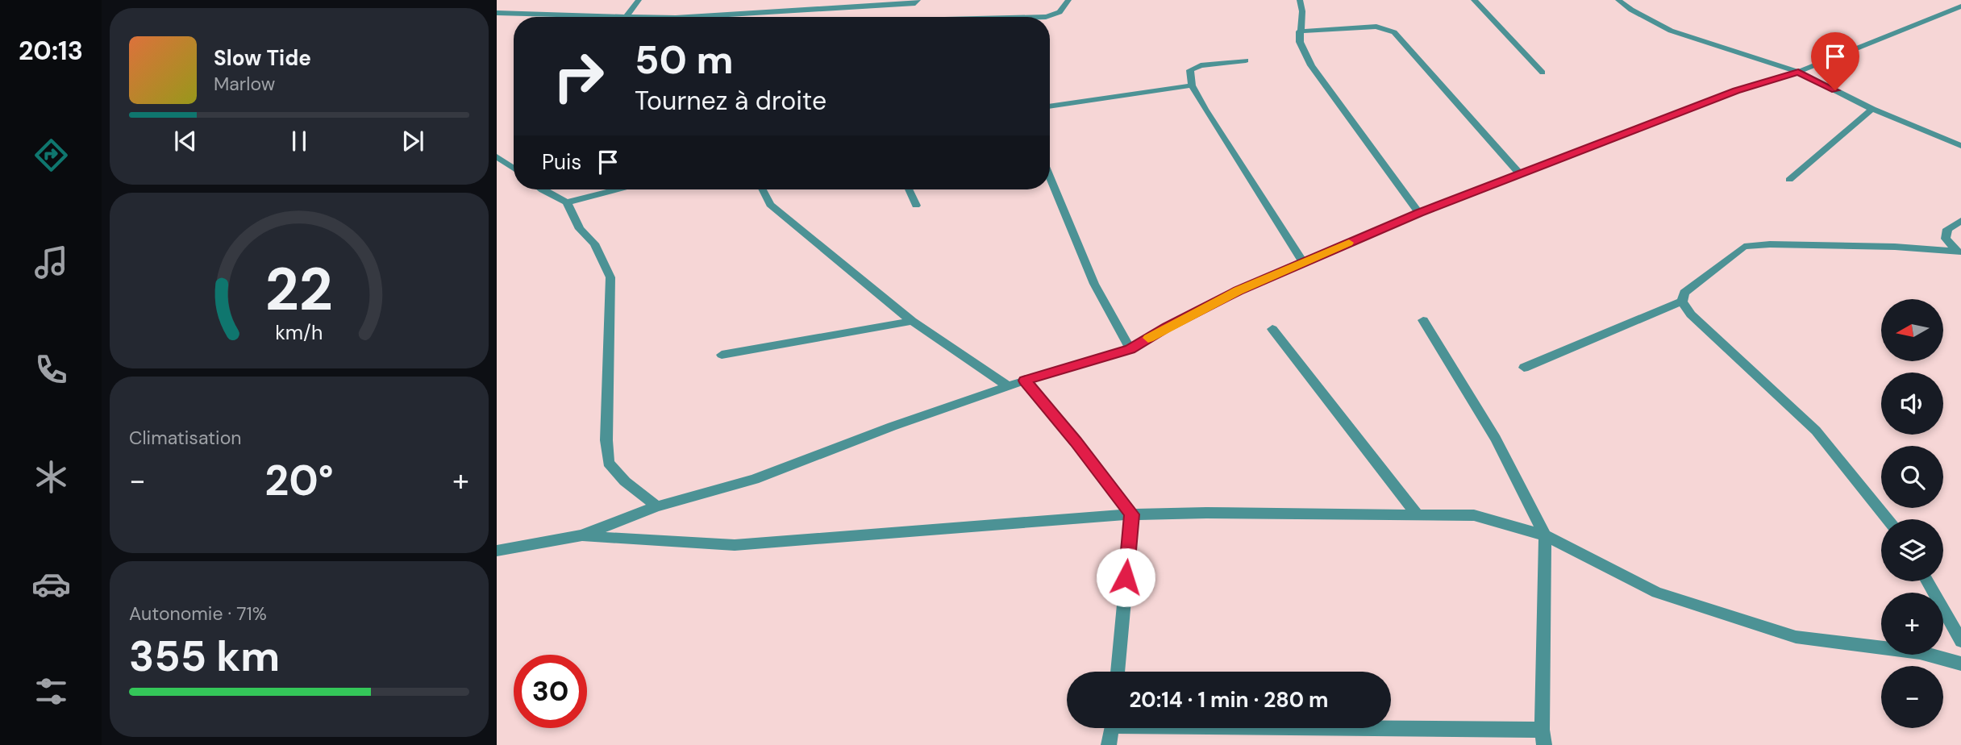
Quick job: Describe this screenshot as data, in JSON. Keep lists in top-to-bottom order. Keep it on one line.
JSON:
{"north":"left","page":{"tabs":"20:13","turn":["50 m","Tournez à droite"],"song":["Slow Tide","Marlow"],"then":"Puis","map_buttons":["+","−"],"tile":["Climatisation",["Autonomie · 71%","355 km"]],"heat":["−","20°","+"],"limit":"30","trip":"20:14 · 1 min · 280 m","gauge":["22","km/h"]}}
